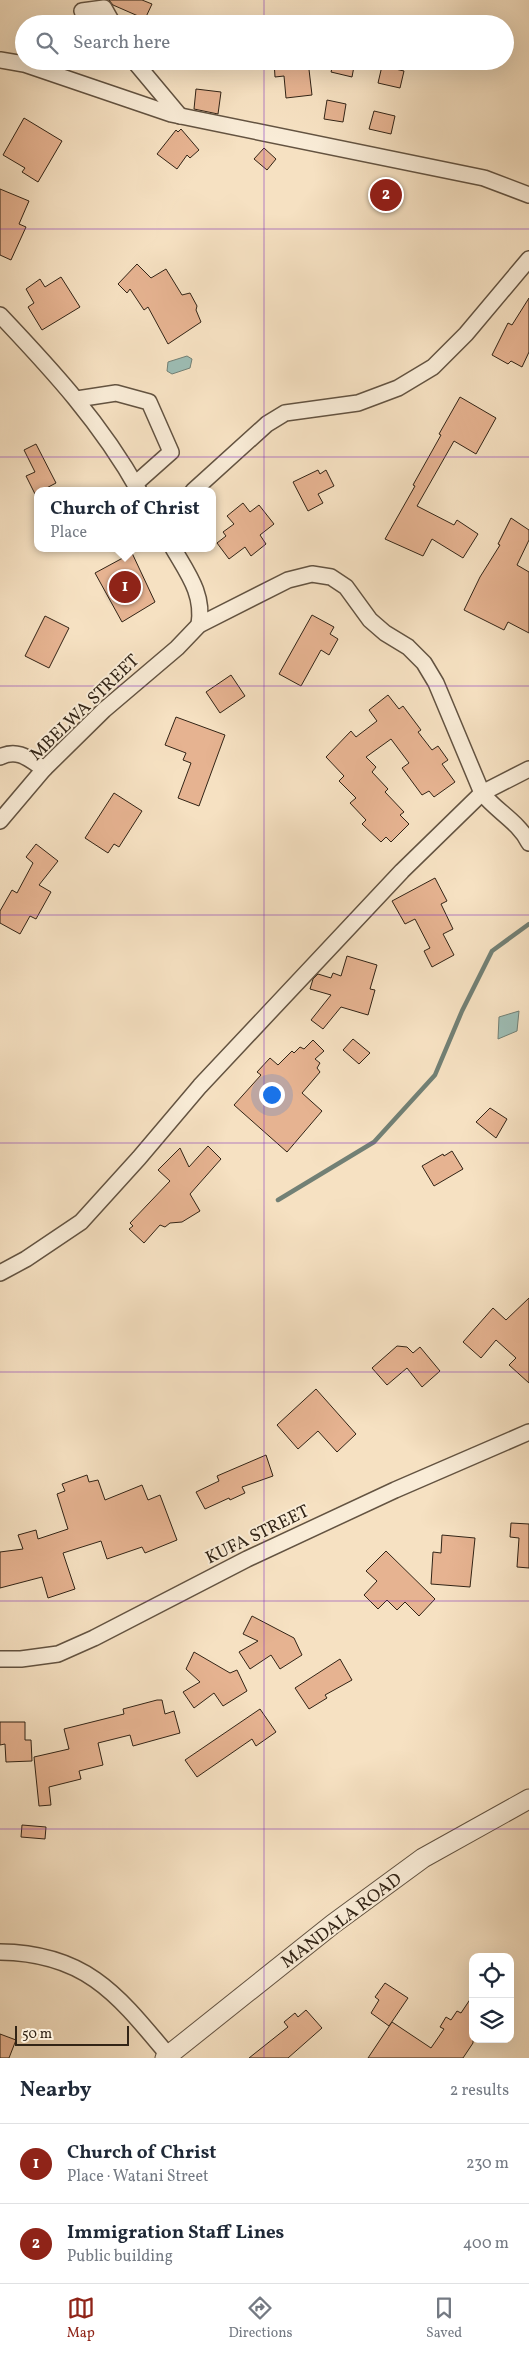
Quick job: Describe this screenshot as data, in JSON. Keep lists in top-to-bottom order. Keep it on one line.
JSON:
{"streets":{"street":["MBELWA STREET","KUFA STREET","MANDALA ROAD"]},"scale_bar":"50 m","page":{"search":"Search here","pins":["2","1"],"popup":["Church of Christ","Place"],"scale":"50 m","heading":["Nearby","2 results"],"list":[{"mark":"1","name":"Church of Christ","note":"Place · Watani Street","value":"230 m"},{"mark":"2","name":"Immigration Staff Lines","note":"Public building","value":"400 m"}],"nav":["Map","Directions","Saved"]}}
